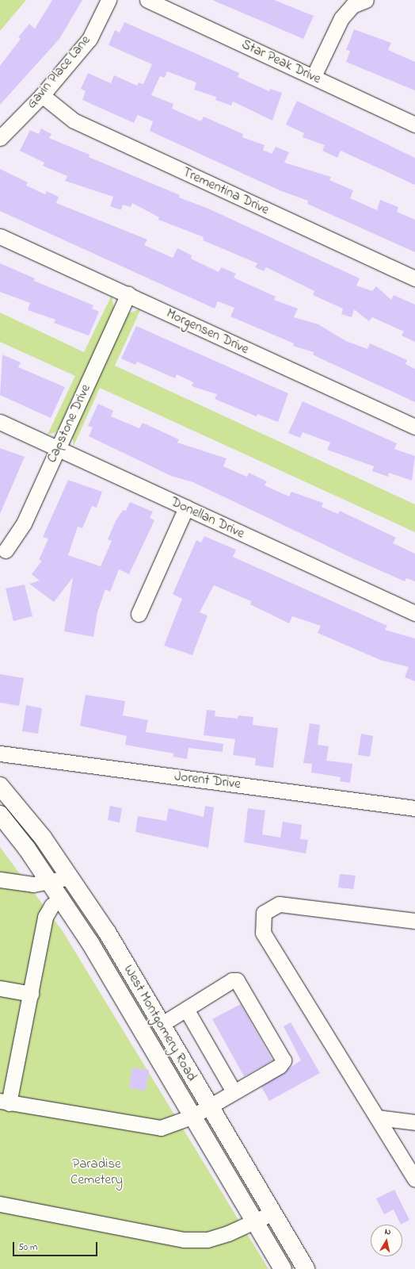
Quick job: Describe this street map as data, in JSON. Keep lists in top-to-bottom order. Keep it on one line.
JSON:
{"streets":{"main road":["West Montgomery Road"],"street":["Star Peak Drive","Gavin Place Lane","Trementina Drive","Morgensen Drive","Capstone Drive","Donellan Drive","Jorent Drive"]},"crossings":[["Gavin Place Lane","Trementina Drive"],["Morgensen Drive","Capstone Drive"],["Capstone Drive","Donellan Drive"]],"parks":["Paradise Cemetery"],"scale_bar":"50 m","north":"top"}
